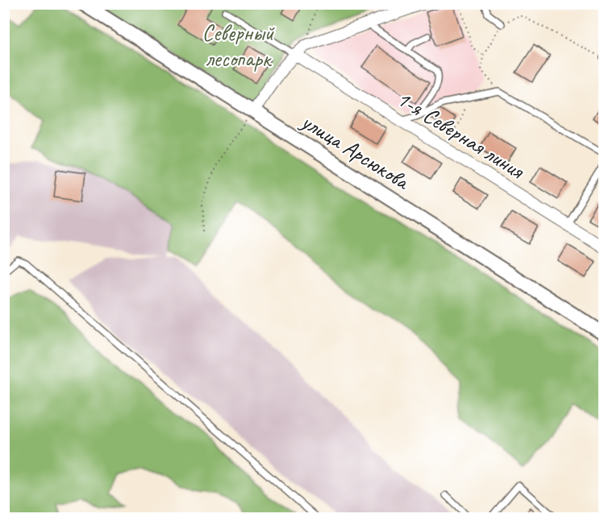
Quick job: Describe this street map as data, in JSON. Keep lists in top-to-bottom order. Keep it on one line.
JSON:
{"streets":{"street":["1-я Северная линия","улица Арсюкова"]},"parks":["Северный лесопарк"]}
